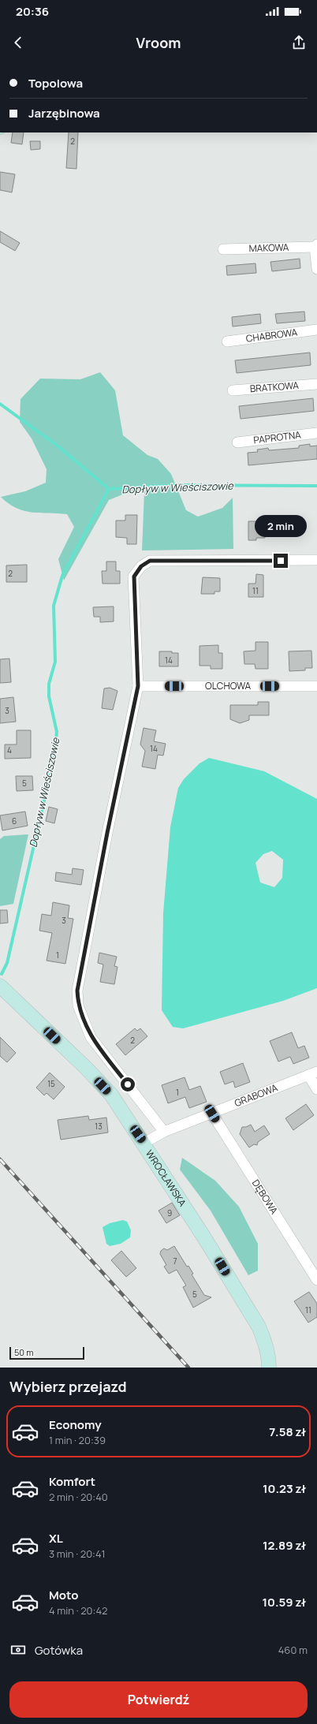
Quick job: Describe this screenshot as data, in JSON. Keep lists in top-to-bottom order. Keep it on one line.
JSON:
{"streets":{"street":["MAKOWA","CHABROWA","BRATKOWA","PAPROTNA","OLCHOWA","GRABOWA","WROCŁAWSKA","DĘBOWA"]},"crossings":[["GRABOWA","WROCŁAWSKA"],["GRABOWA","DĘBOWA"]],"water":["Dopływ w Wieściszowie"],"house_numbers":["2","2","11","14","3","14","4","5","6","3","1","2","15","1","13","9","7","5","11"],"scale_bar":"50 m","page":{"status":"20:36","header":"Vroom","banner":["Topolowa","Jarzębinowa"],"bubble":"2 min","scale":"50 m","heading":"Wybierz przejazd","list":[{"name":"Economy","note":"1 min · 20:39","value":"7.58 zł"},{"name":"Komfort","note":"2 min · 20:40","value":"10.23 zł"},{"name":"XL","note":"3 min · 20:41","value":"12.89 zł"},{"name":"Moto","note":"4 min · 20:42","value":"10.59 zł"}],"pay":["Gotówka","460 m"],"buttons":"Potwierdź"}}
